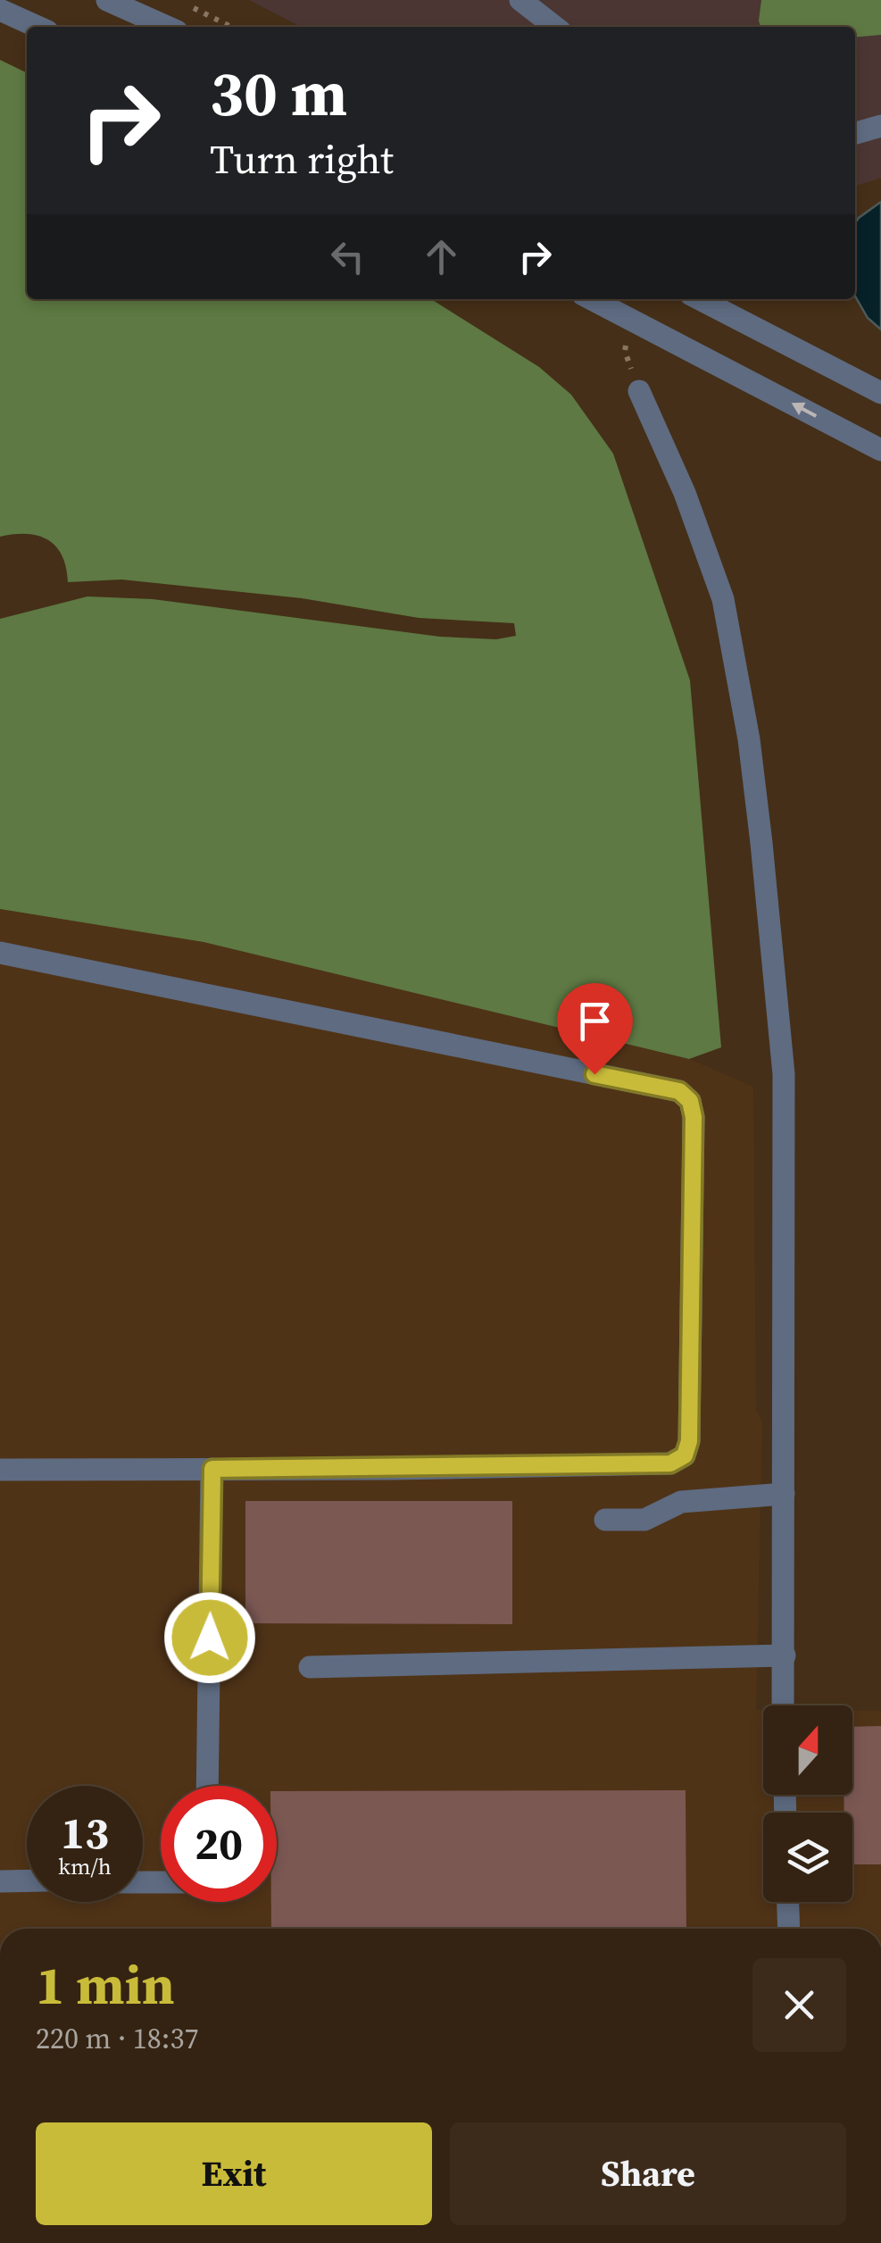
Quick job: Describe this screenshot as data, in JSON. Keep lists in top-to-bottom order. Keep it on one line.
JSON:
{"north":"top","page":{"turn":["30 m","Turn right"],"speed":"13 km/h","limit":"20","heading":["1 min","220 m · 18:37"],"buttons":["Exit","Share"]}}
